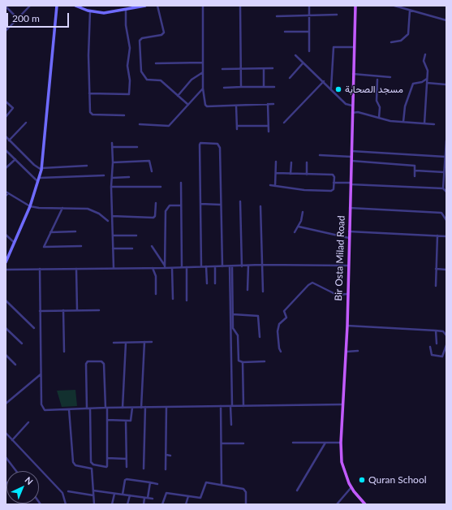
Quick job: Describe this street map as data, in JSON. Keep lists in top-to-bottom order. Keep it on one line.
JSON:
{"streets":{"main road":["Bir Osta Milad Road"]},"places":["مسجد الصحابة","Quran School"],"scale_bar":"200 m","north":"top right"}
